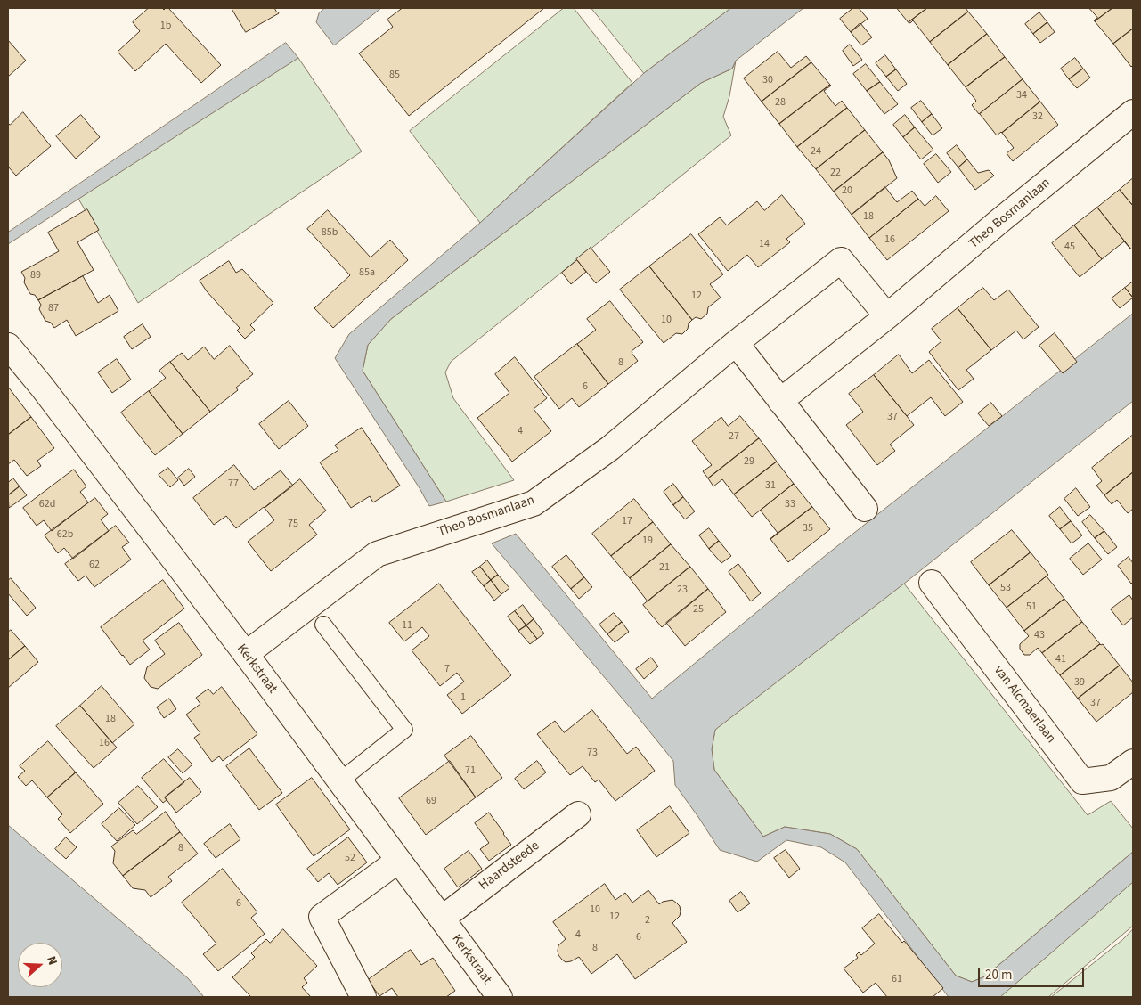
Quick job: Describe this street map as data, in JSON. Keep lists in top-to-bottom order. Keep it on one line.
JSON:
{"streets":{"street":["Theo Bosmanlaan","Kerkstraat","van Alcmaerlaan","Haardsteede"]},"crossings":[["Theo Bosmanlaan","Kerkstraat"],["Kerkstraat","Haardsteede"]],"house_numbers":["1b","85","30","34","28","32","24","22","20","18","85b","16","14","45","85a","89","12","87","10","8","6","37","4","27","29","77","31","62d","33","17","75","35","62b","19","62","21","53","23","51","25","11","43","41","7","39","1","37","18","16","73","71","69","8","52","6","10","12","2","4","6","8","61"],"scale_bar":"20 m","north":"right"}
